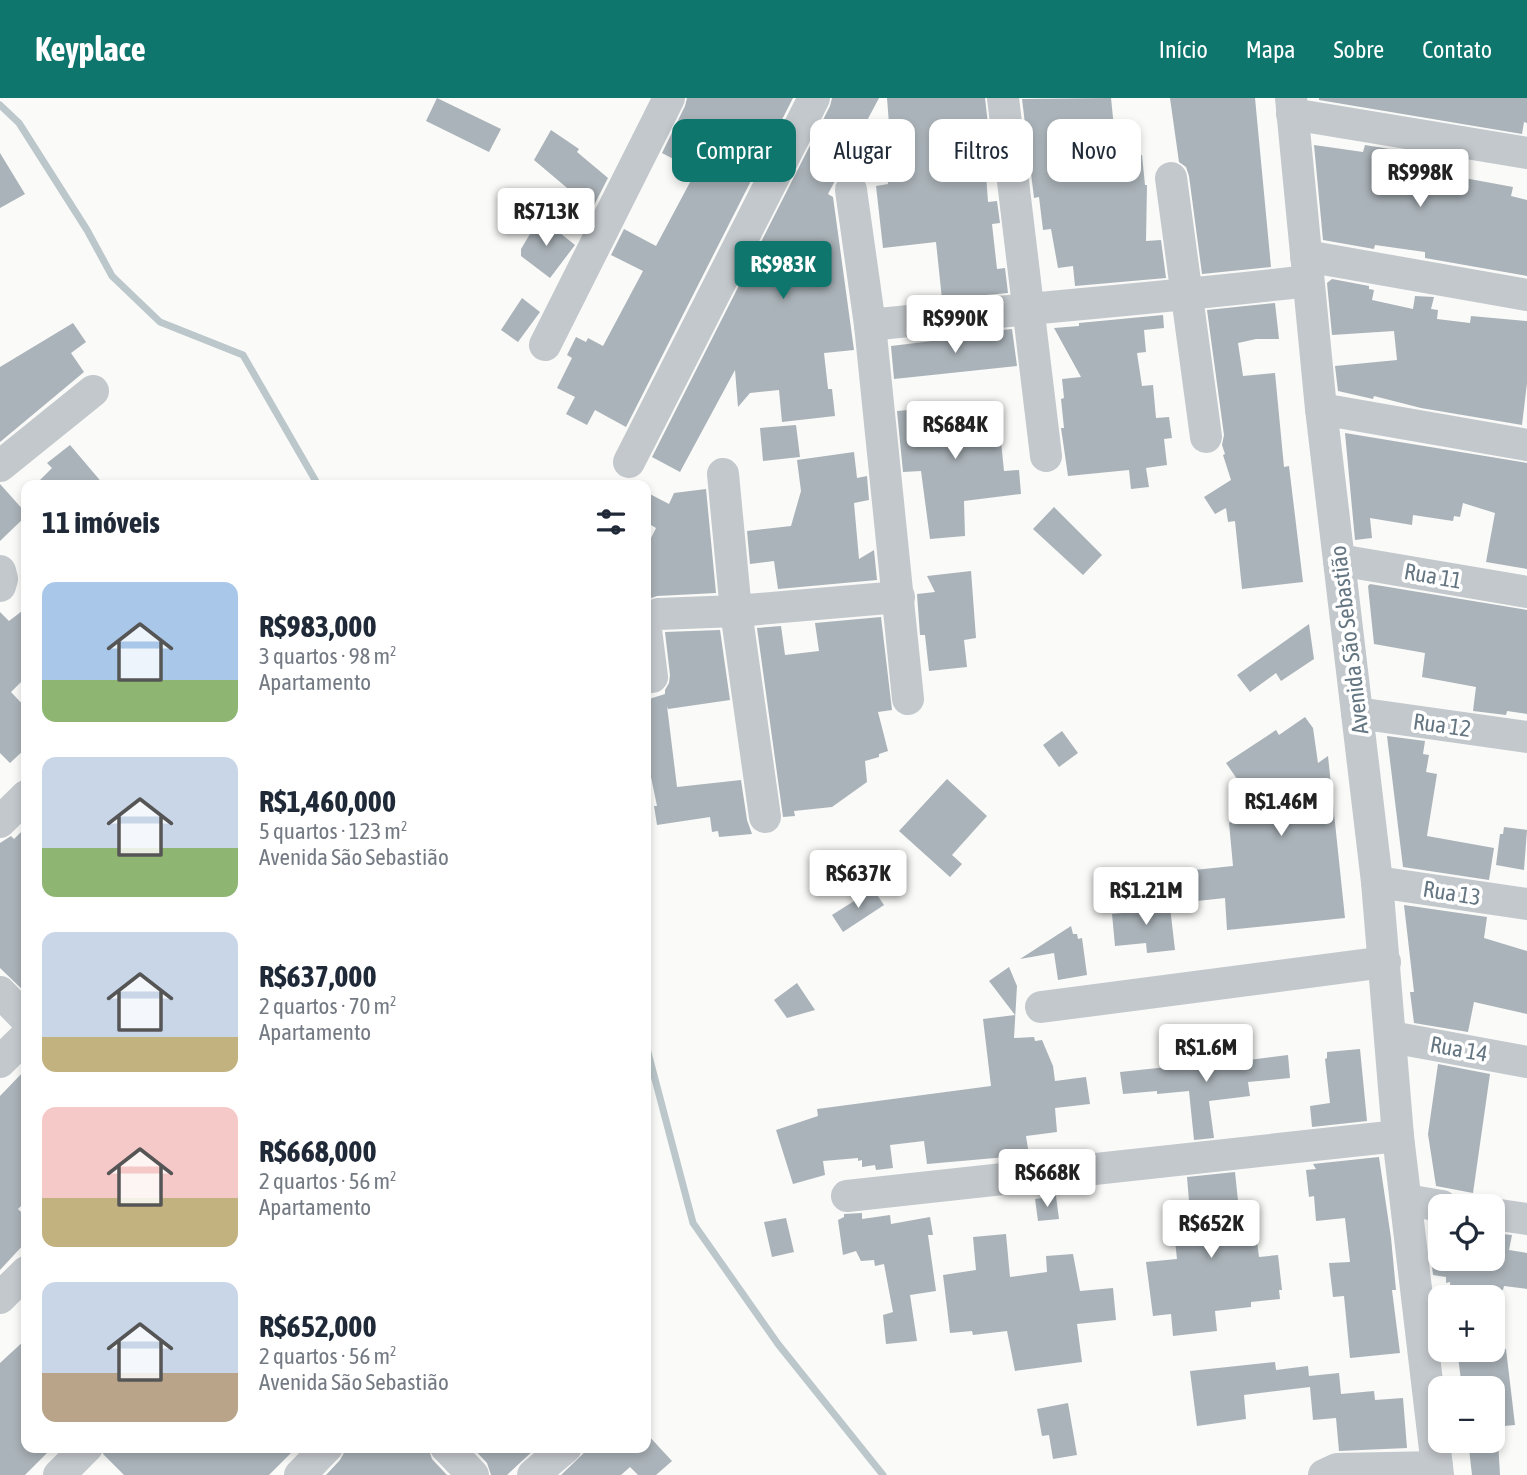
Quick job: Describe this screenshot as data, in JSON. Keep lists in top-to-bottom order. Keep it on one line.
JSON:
{"streets":{"street":["Rua 11","Avenida São Sebastião","Rua 12","Rua 13","Rua 14"]},"crossings":[["Rua 11","Avenida São Sebastião"],["Avenida São Sebastião","Rua 12"],["Avenida São Sebastião","Rua 13"],["Avenida São Sebastião","Rua 14"]],"page":{"header":"Keyplace","nav":["Início","Mapa","Sobre","Contato"],"chip":["Comprar","Alugar","Filtros","Novo"],"price":["R$998K","R$713K","R$983K","R$990K","R$684K","R$1.46M","R$637K","R$1.21M","R$1.6M","R$668K","R$652K"],"heading":"11 imóveis","list":[{"name":"R$983,000","note":"3 quartos · 98 m² · Apartamento"},{"name":"R$1,460,000","note":"5 quartos · 123 m² · Avenida São Sebastião"},{"name":"R$637,000","note":"2 quartos · 70 m² · Apartamento"},{"name":"R$668,000","note":"2 quartos · 56 m² · Apartamento"},{"name":"R$652,000","note":"2 quartos · 56 m² · Avenida São Sebastião"}],"map_buttons":["+","−"]}}
